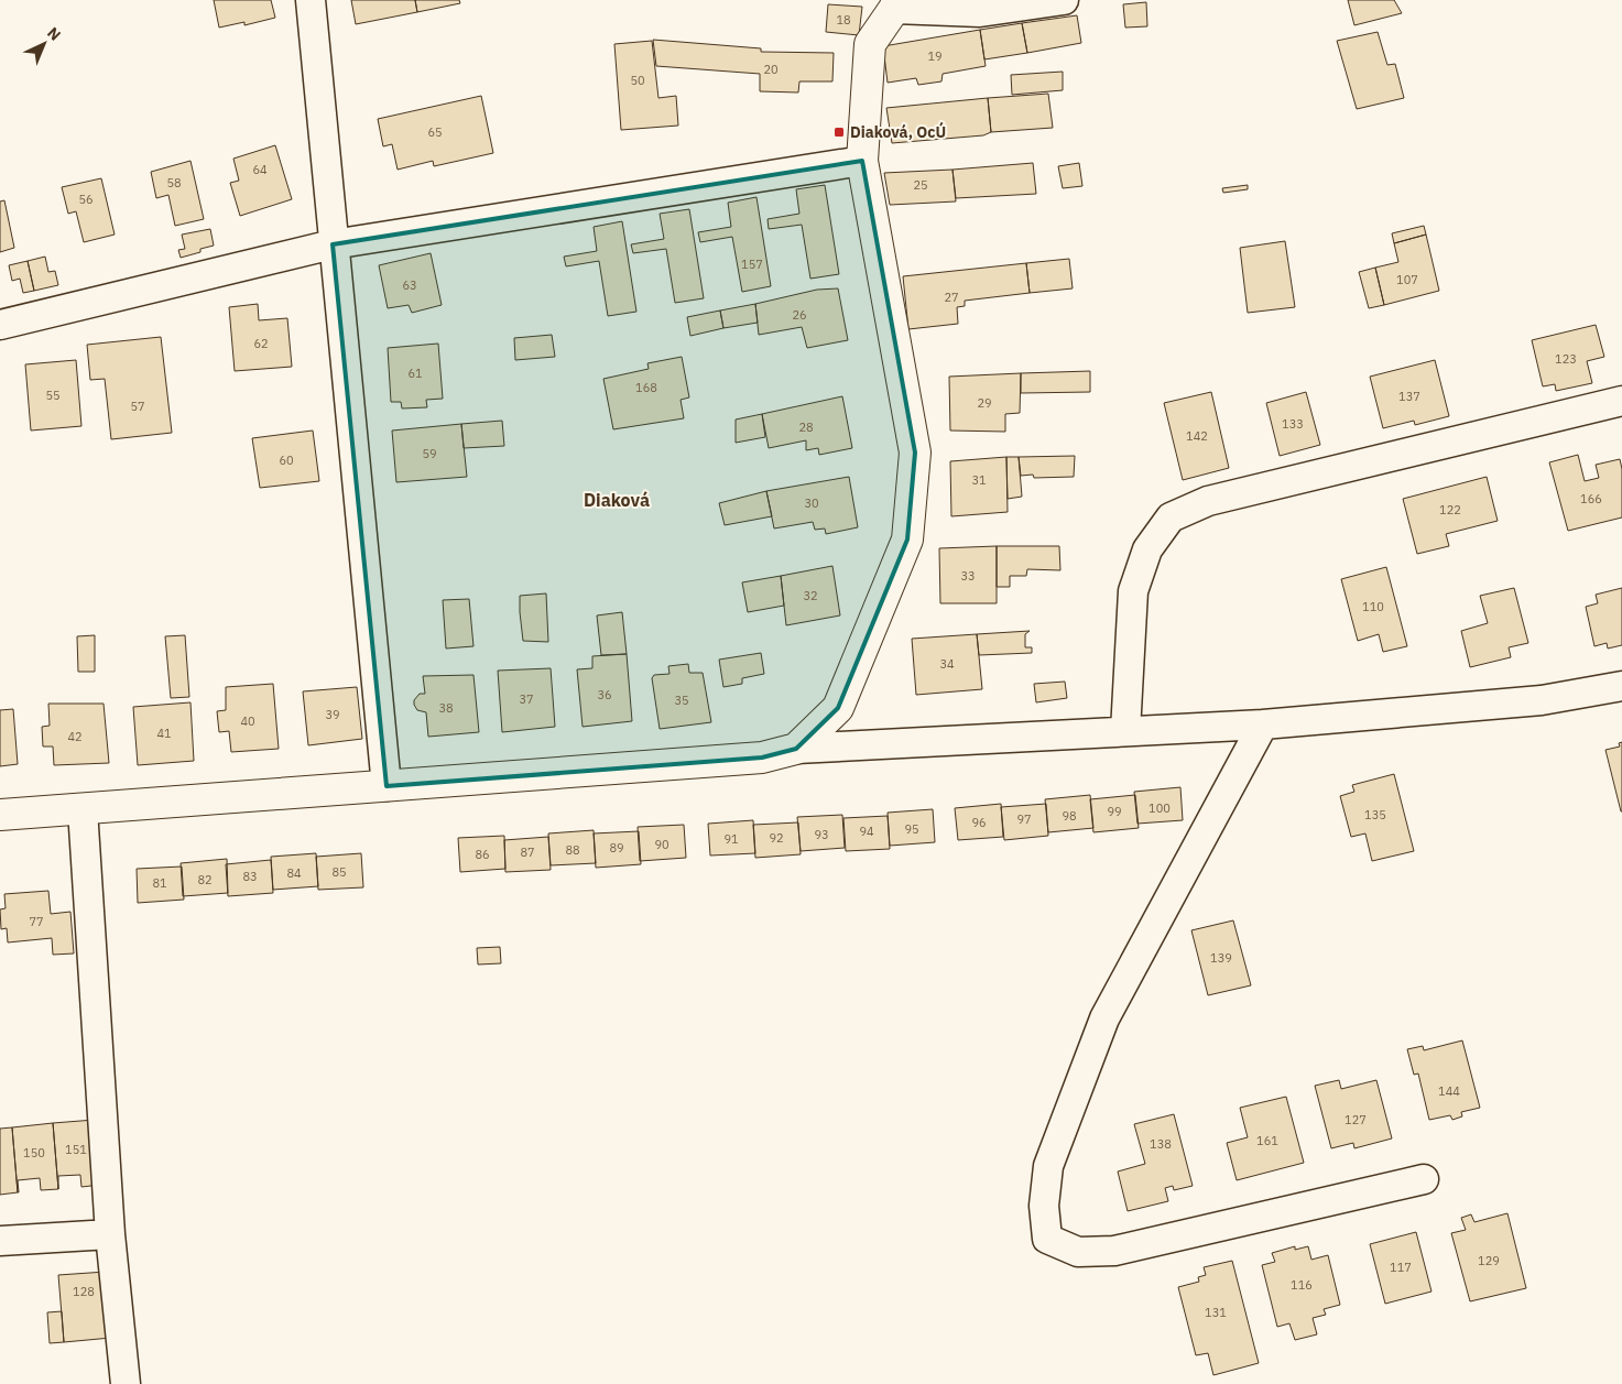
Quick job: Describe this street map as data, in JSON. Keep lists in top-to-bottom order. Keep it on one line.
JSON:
{"districts":["Diaková"],"places":{"transit":["Diaková, OcÚ"]},"house_numbers":["18","19","20","50","65","64","58","25","56","157","107","63","27","26","62","123","61","168","55","137","29","57","133","28","142","59","60","31","166","30","122","33","32","110","34","36","37","35","38","39","40","41","42","100","99","135","98","97","96","95","94","93","92","91","90","89","88","87","86","85","84","83","82","81","77","139","144","127","161","138","151","150","129","117","116","128","131"],"north":"top right"}
